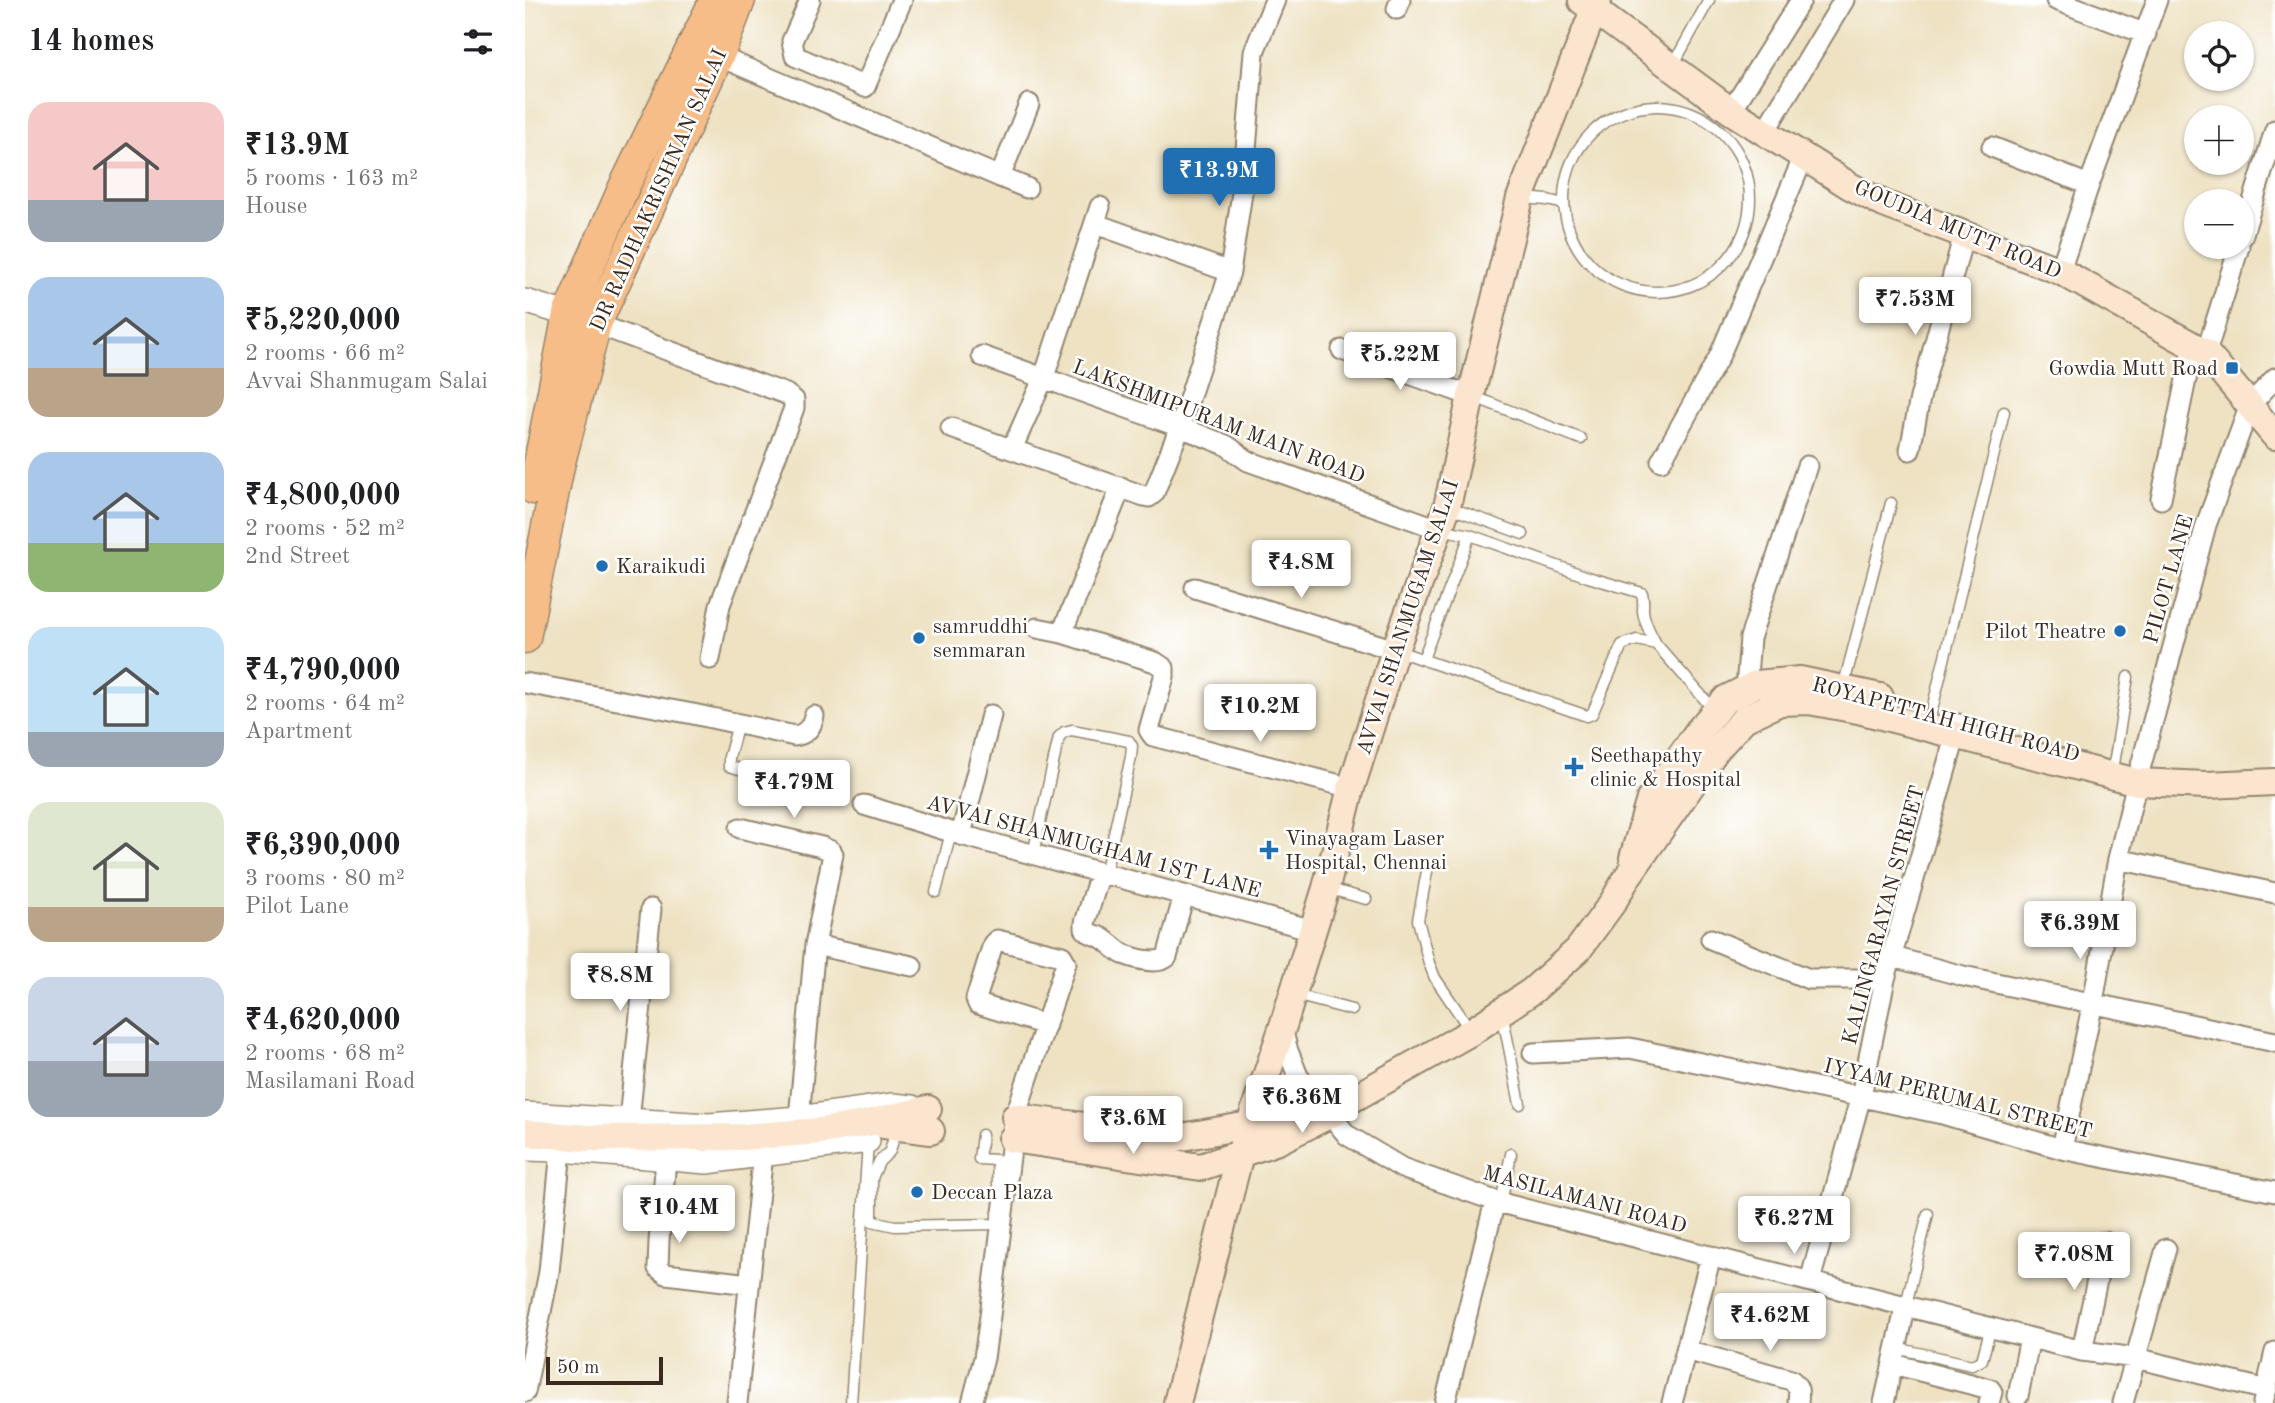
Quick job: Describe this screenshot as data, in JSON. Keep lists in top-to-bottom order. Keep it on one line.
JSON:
{"streets":{"main road":["DR RADHAKRISHNAN SALAI","GOUDIA MUTT ROAD","AVVAI SHANMUGAM SALAI","ROYAPETTAH HIGH ROAD"],"street":["LAKSHMIPURAM MAIN ROAD","PILOT LANE","AVVAI SHANMUGHAM 1ST LANE","KALINGARAYAN STREET","IYYAM PERUMAL STREET","MASILAMANI ROAD"]},"crossings":[["GOUDIA MUTT ROAD","PILOT LANE"],["GOUDIA MUTT ROAD","AVVAI SHANMUGAM SALAI"],["LAKSHMIPURAM MAIN ROAD","AVVAI SHANMUGAM SALAI"],["PILOT LANE","ROYAPETTAH HIGH ROAD"],["PILOT LANE","IYYAM PERUMAL STREET"],["AVVAI SHANMUGAM SALAI","AVVAI SHANMUGHAM 1ST LANE"],["AVVAI SHANMUGAM SALAI","MASILAMANI ROAD"],["ROYAPETTAH HIGH ROAD","KALINGARAYAN STREET"],["KALINGARAYAN STREET","IYYAM PERUMAL STREET"],["KALINGARAYAN STREET","MASILAMANI ROAD"]],"places":{"transit":["Gowdia Mutt Road"],"other":["Karaikudi","Pilot Theatre","samruddhi semmaran","Deccan Plaza"],"health":["Seethapathy clinic & Hospital","Vinayagam Laser Hospital, Chennai"]},"scale_bar":"50 m","page":{"heading":"14 homes","map_buttons":["+","−"],"list":[{"name":"₹13.9M","note":"5 rooms · 163 m² · House"},{"name":"₹5,220,000","note":"2 rooms · 66 m² · Avvai Shanmugam Salai"},{"name":"₹4,800,000","note":"2 rooms · 52 m² · 2nd Street"},{"name":"₹4,790,000","note":"2 rooms · 64 m² · Apartment"},{"name":"₹6,390,000","note":"3 rooms · 80 m² · Pilot Lane"},{"name":"₹4,620,000","note":"2 rooms · 68 m² · Masilamani Road"}],"price":["₹13.9M","₹7.53M","₹5.22M","₹4.8M","₹10.2M","₹4.79M","₹6.39M","₹8.8M","₹6.36M","₹3.6M","₹10.4M","₹6.27M","₹7.08M","₹4.62M"],"scale":"50 m"}}
